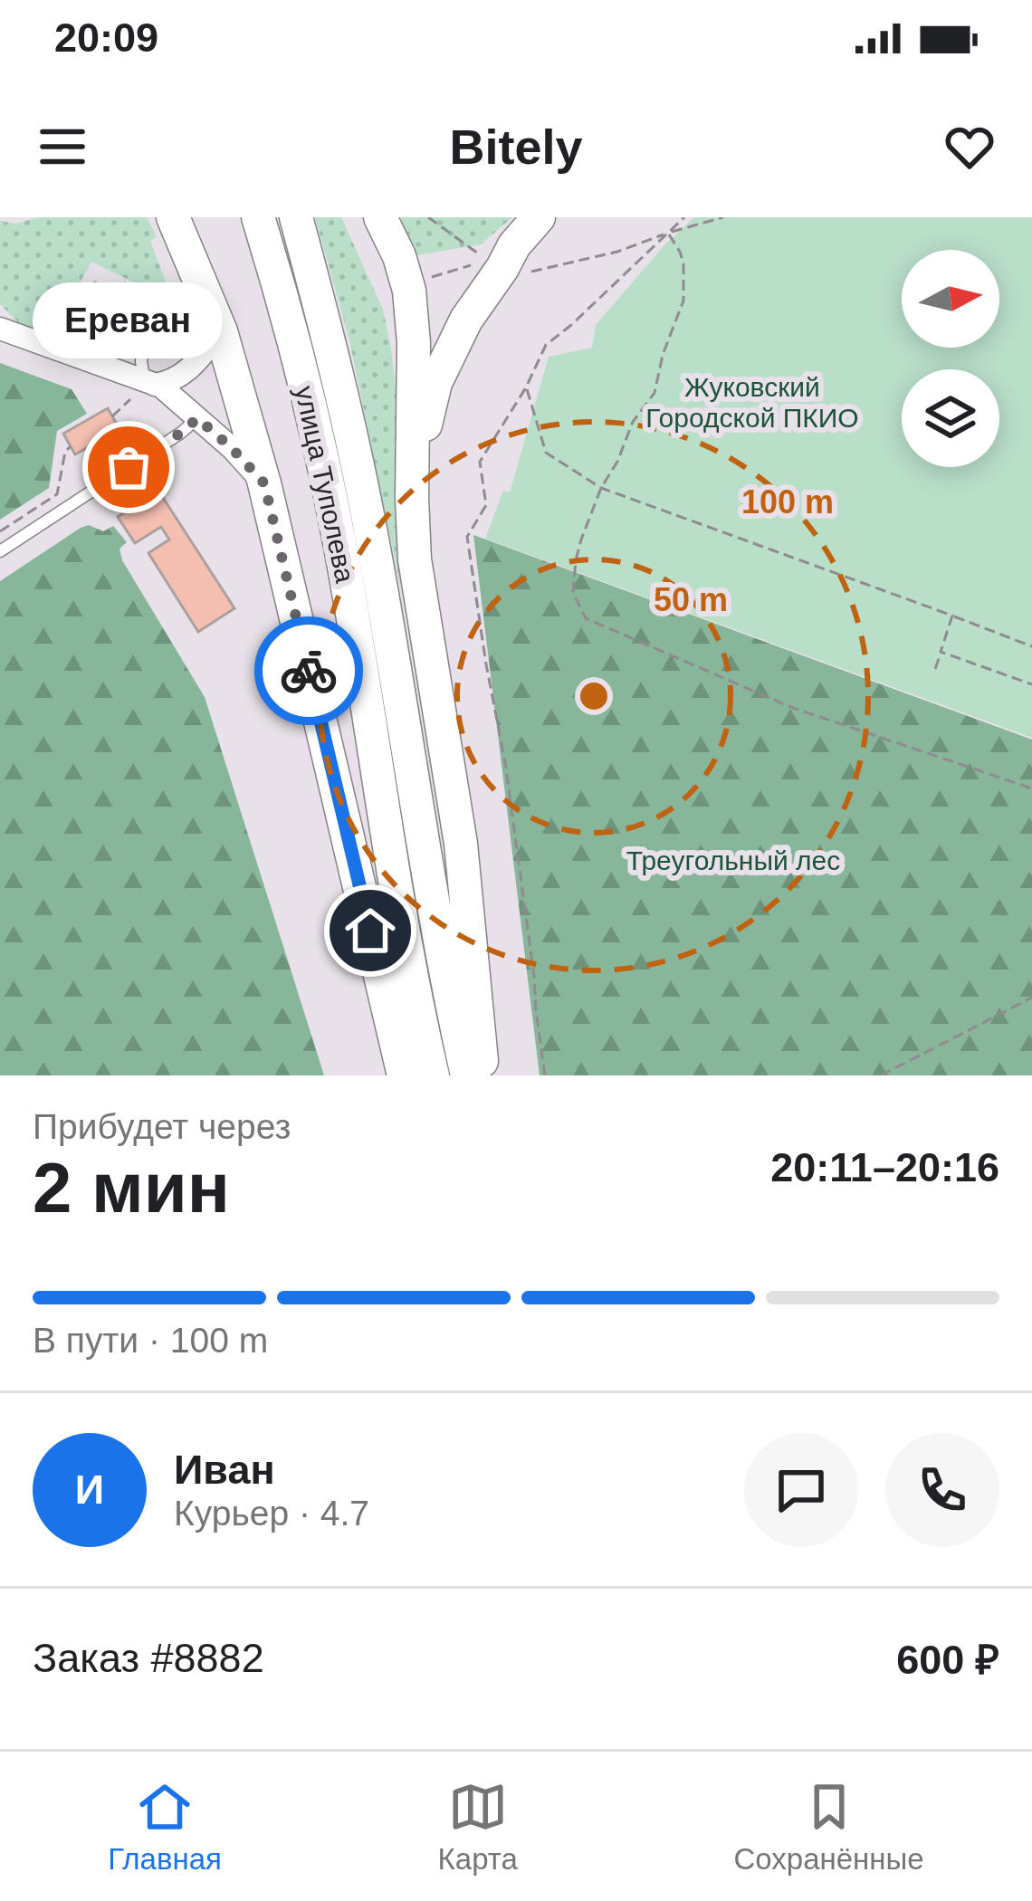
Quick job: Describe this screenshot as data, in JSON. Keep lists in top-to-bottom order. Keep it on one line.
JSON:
{"streets":{"main road":["улица Туполева"]},"parks":["Жуковский Городской ПКИО","Треугольный лес"],"places":["Ереван"],"north":"right","page":{"status":"20:09","header":"Bitely","bubble":"Ереван","heading":["2 мин","Прибудет через","20:11–20:16"],"panel":["Иван","Курьер · 4.7","Заказ #8882","600 ₽"],"bar":"В пути · 100 m","round":"И","tabs":["Главная","Карта","Сохранённые"]},"rings":["100 m","50 m"]}
